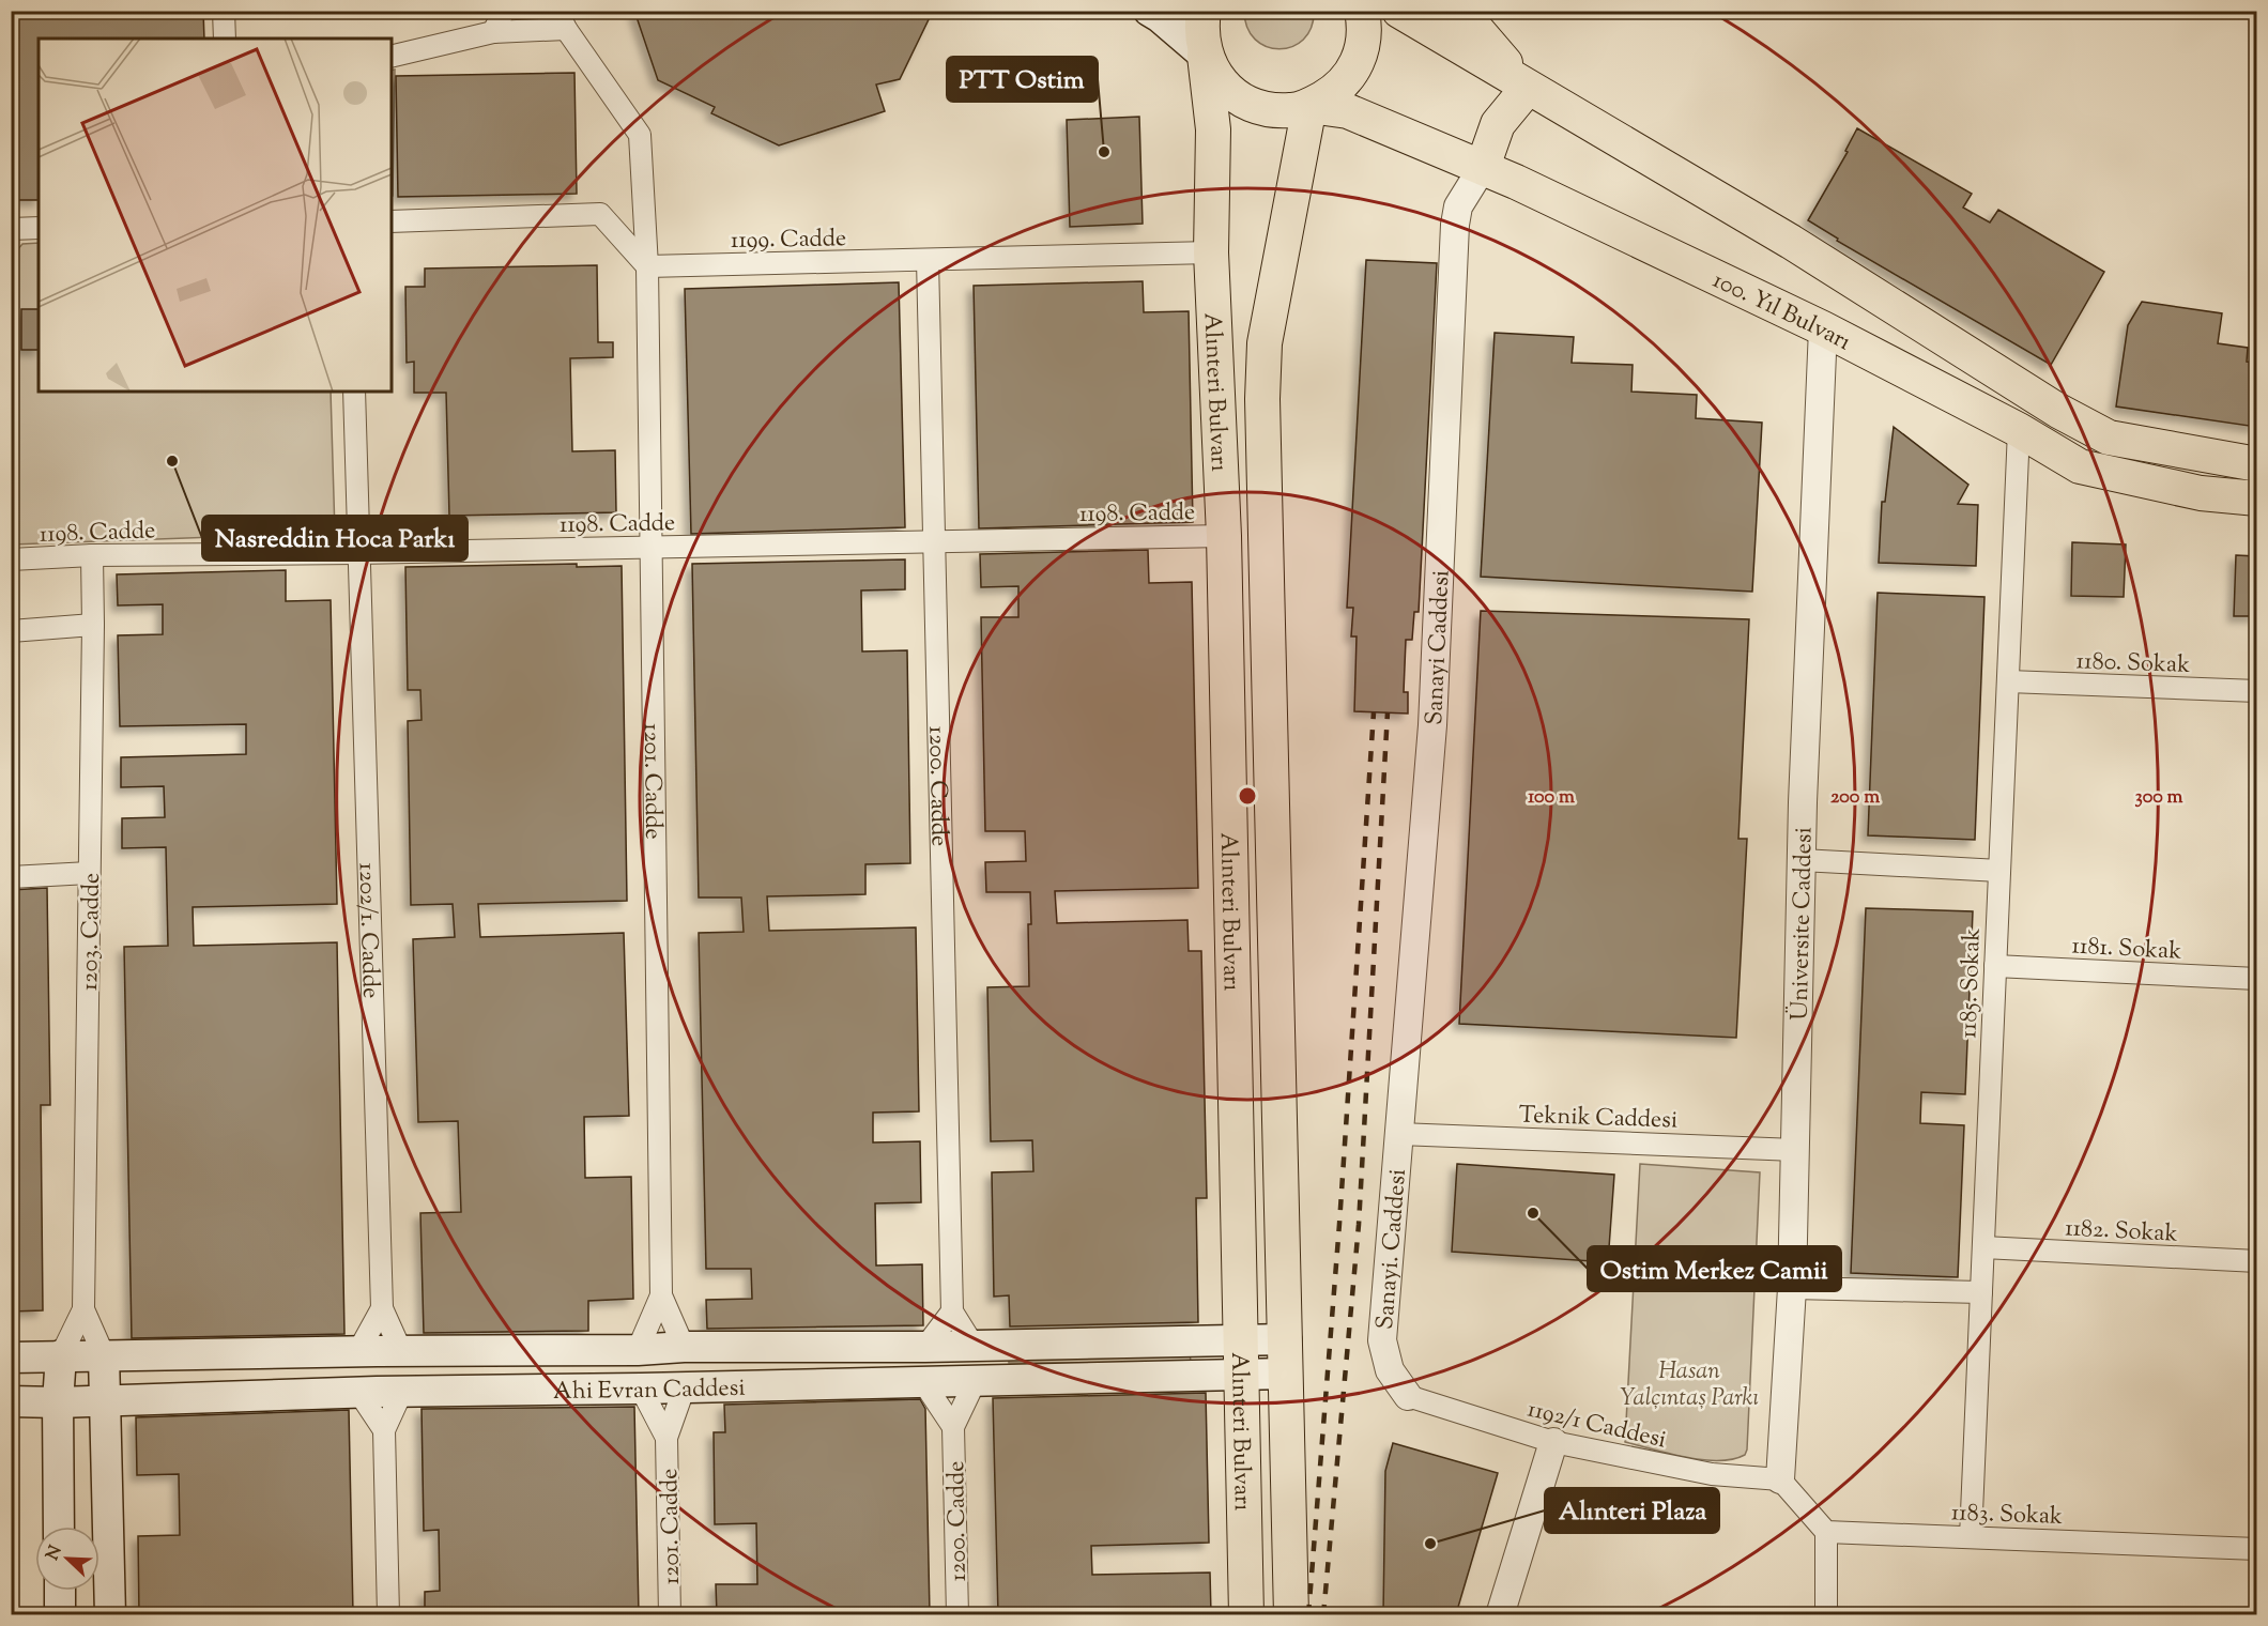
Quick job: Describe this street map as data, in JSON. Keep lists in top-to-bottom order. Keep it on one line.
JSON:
{"streets":{"main road":["100. Yıl Bulvarı","Alınteri Bulvarı","1201. Cadde","1200. Cadde","1202/1. Cadde","1203. Cadde","Ahi Evran Caddesi"],"street":["1199. Cadde","1198. Cadde","Sanayi Caddesi","1180. Sokak","Üniversite Caddesi","1181. Sokak","1185. Sokak","Teknik Caddesi","1182. Sokak","Sanayi. Caddesi","1192/1 Caddesi","1183. Sokak"]},"crossings":[["1199. Cadde","Alınteri Bulvarı"],["1199. Cadde","1201. Cadde"],["1199. Cadde","1200. Cadde"],["100. Yıl Bulvarı","Alınteri Bulvarı"],["100. Yıl Bulvarı","Sanayi Caddesi"],["100. Yıl Bulvarı","Üniversite Caddesi"],["100. Yıl Bulvarı","1185. Sokak"],["Alınteri Bulvarı","1198. Cadde"],["Alınteri Bulvarı","Ahi Evran Caddesi"],["1198. Cadde","1201. Cadde"],["1198. Cadde","1200. Cadde"],["1198. Cadde","1202/1. Cadde"],["1198. Cadde","1203. Cadde"],["Sanayi Caddesi","Teknik Caddesi"],["Sanayi Caddesi","Sanayi. Caddesi"],["1180. Sokak","1185. Sokak"],["1201. Cadde","Ahi Evran Caddesi"],["1200. Cadde","Ahi Evran Caddesi"],["Üniversite Caddesi","Teknik Caddesi"],["Üniversite Caddesi","1192/1 Caddesi"],["1202/1. Cadde","Ahi Evran Caddesi"],["1203. Cadde","Ahi Evran Caddesi"],["1181. Sokak","1185. Sokak"],["1185. Sokak","1182. Sokak"],["1185. Sokak","1183. Sokak"],["Teknik Caddesi","Sanayi. Caddesi"],["Sanayi. Caddesi","1192/1 Caddesi"]],"parks":["Hasan Yalçıntaş Parkı"],"places":["PTT Ostim","Nasreddin Hoca Parkı","Ostim Merkez Camii","Alınteri Plaza"],"north":"top left","rings":["100 m","200 m","300 m"]}
